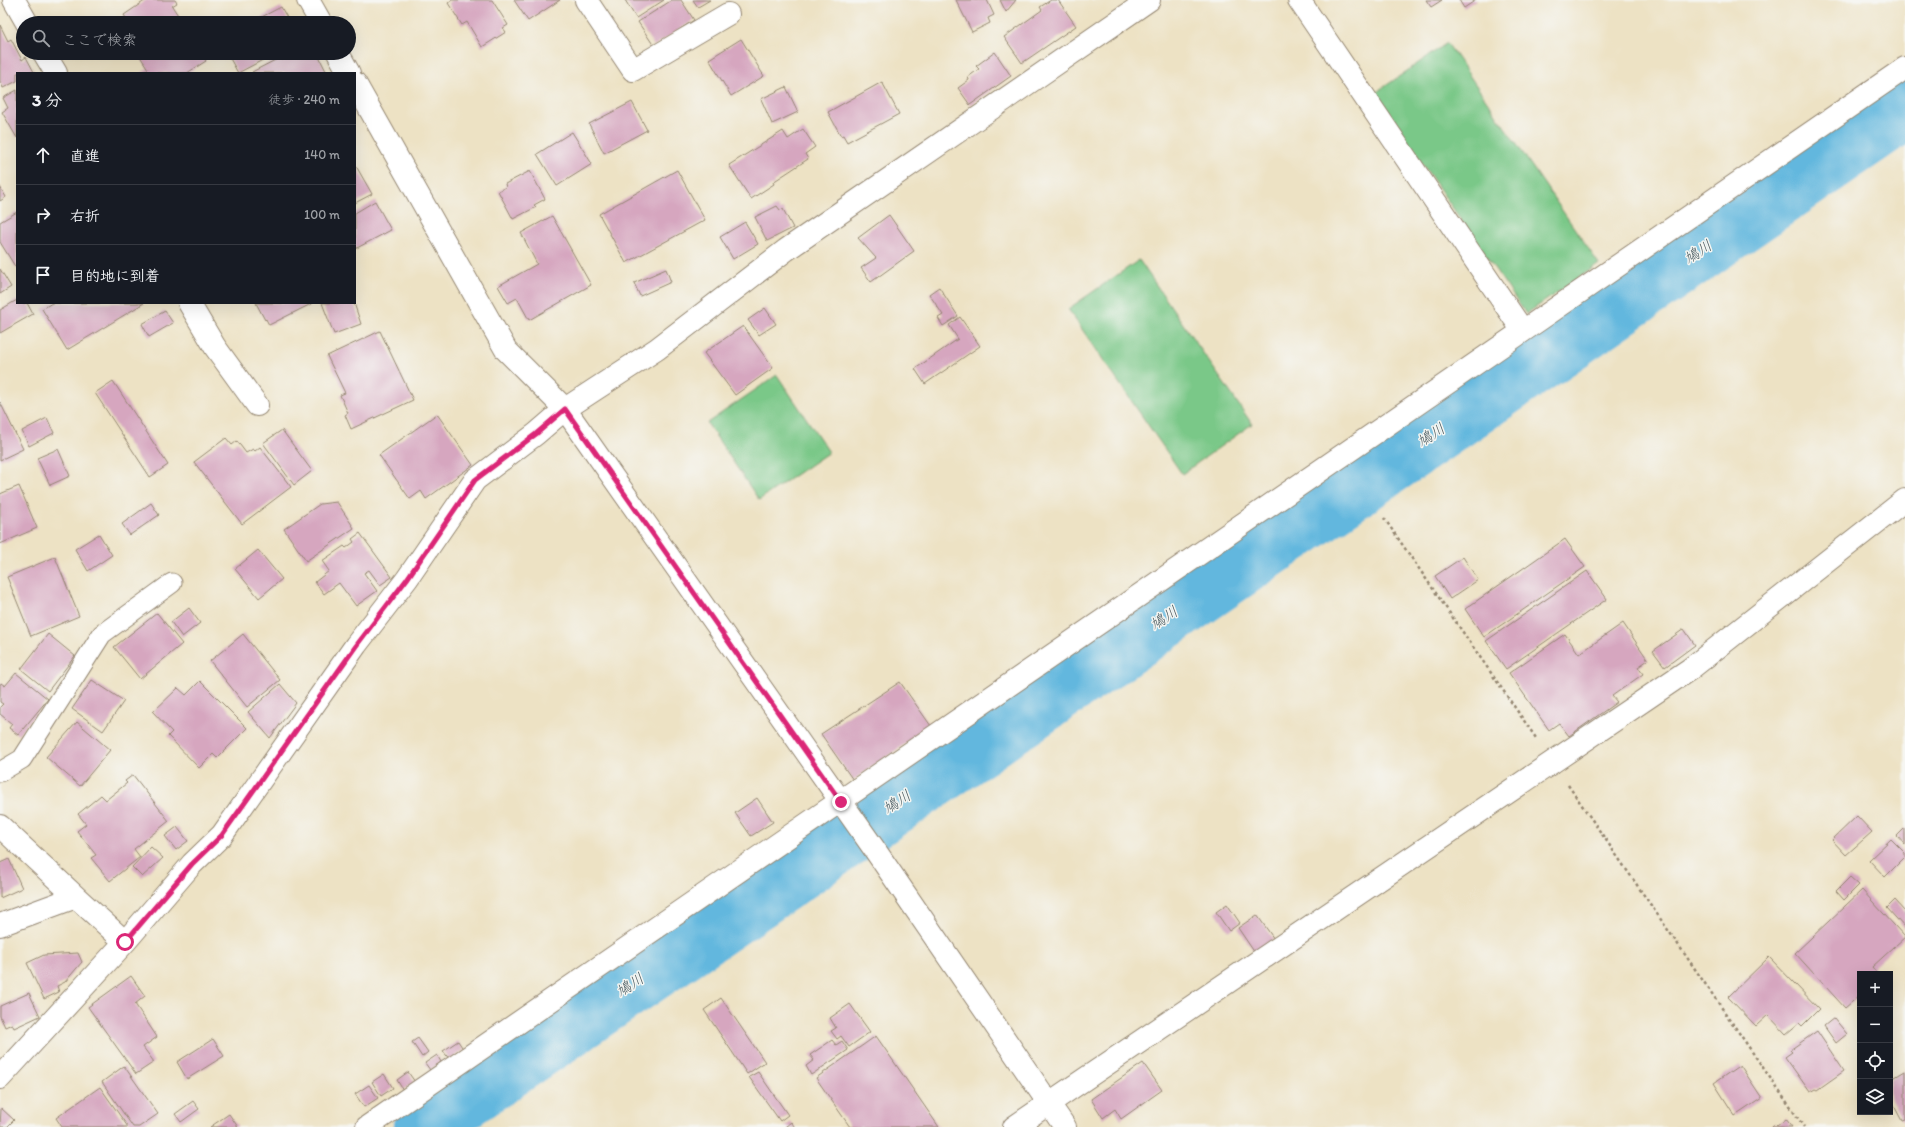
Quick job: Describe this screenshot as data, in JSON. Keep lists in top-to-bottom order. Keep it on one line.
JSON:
{"water":["鳩川"],"page":{"search":"ここで検索","heading":["3 分","徒歩 · 240 m"],"list":[["直進","140 m"],["右折","100 m"],"目的地に到着"],"map_buttons":["+","−"]}}
